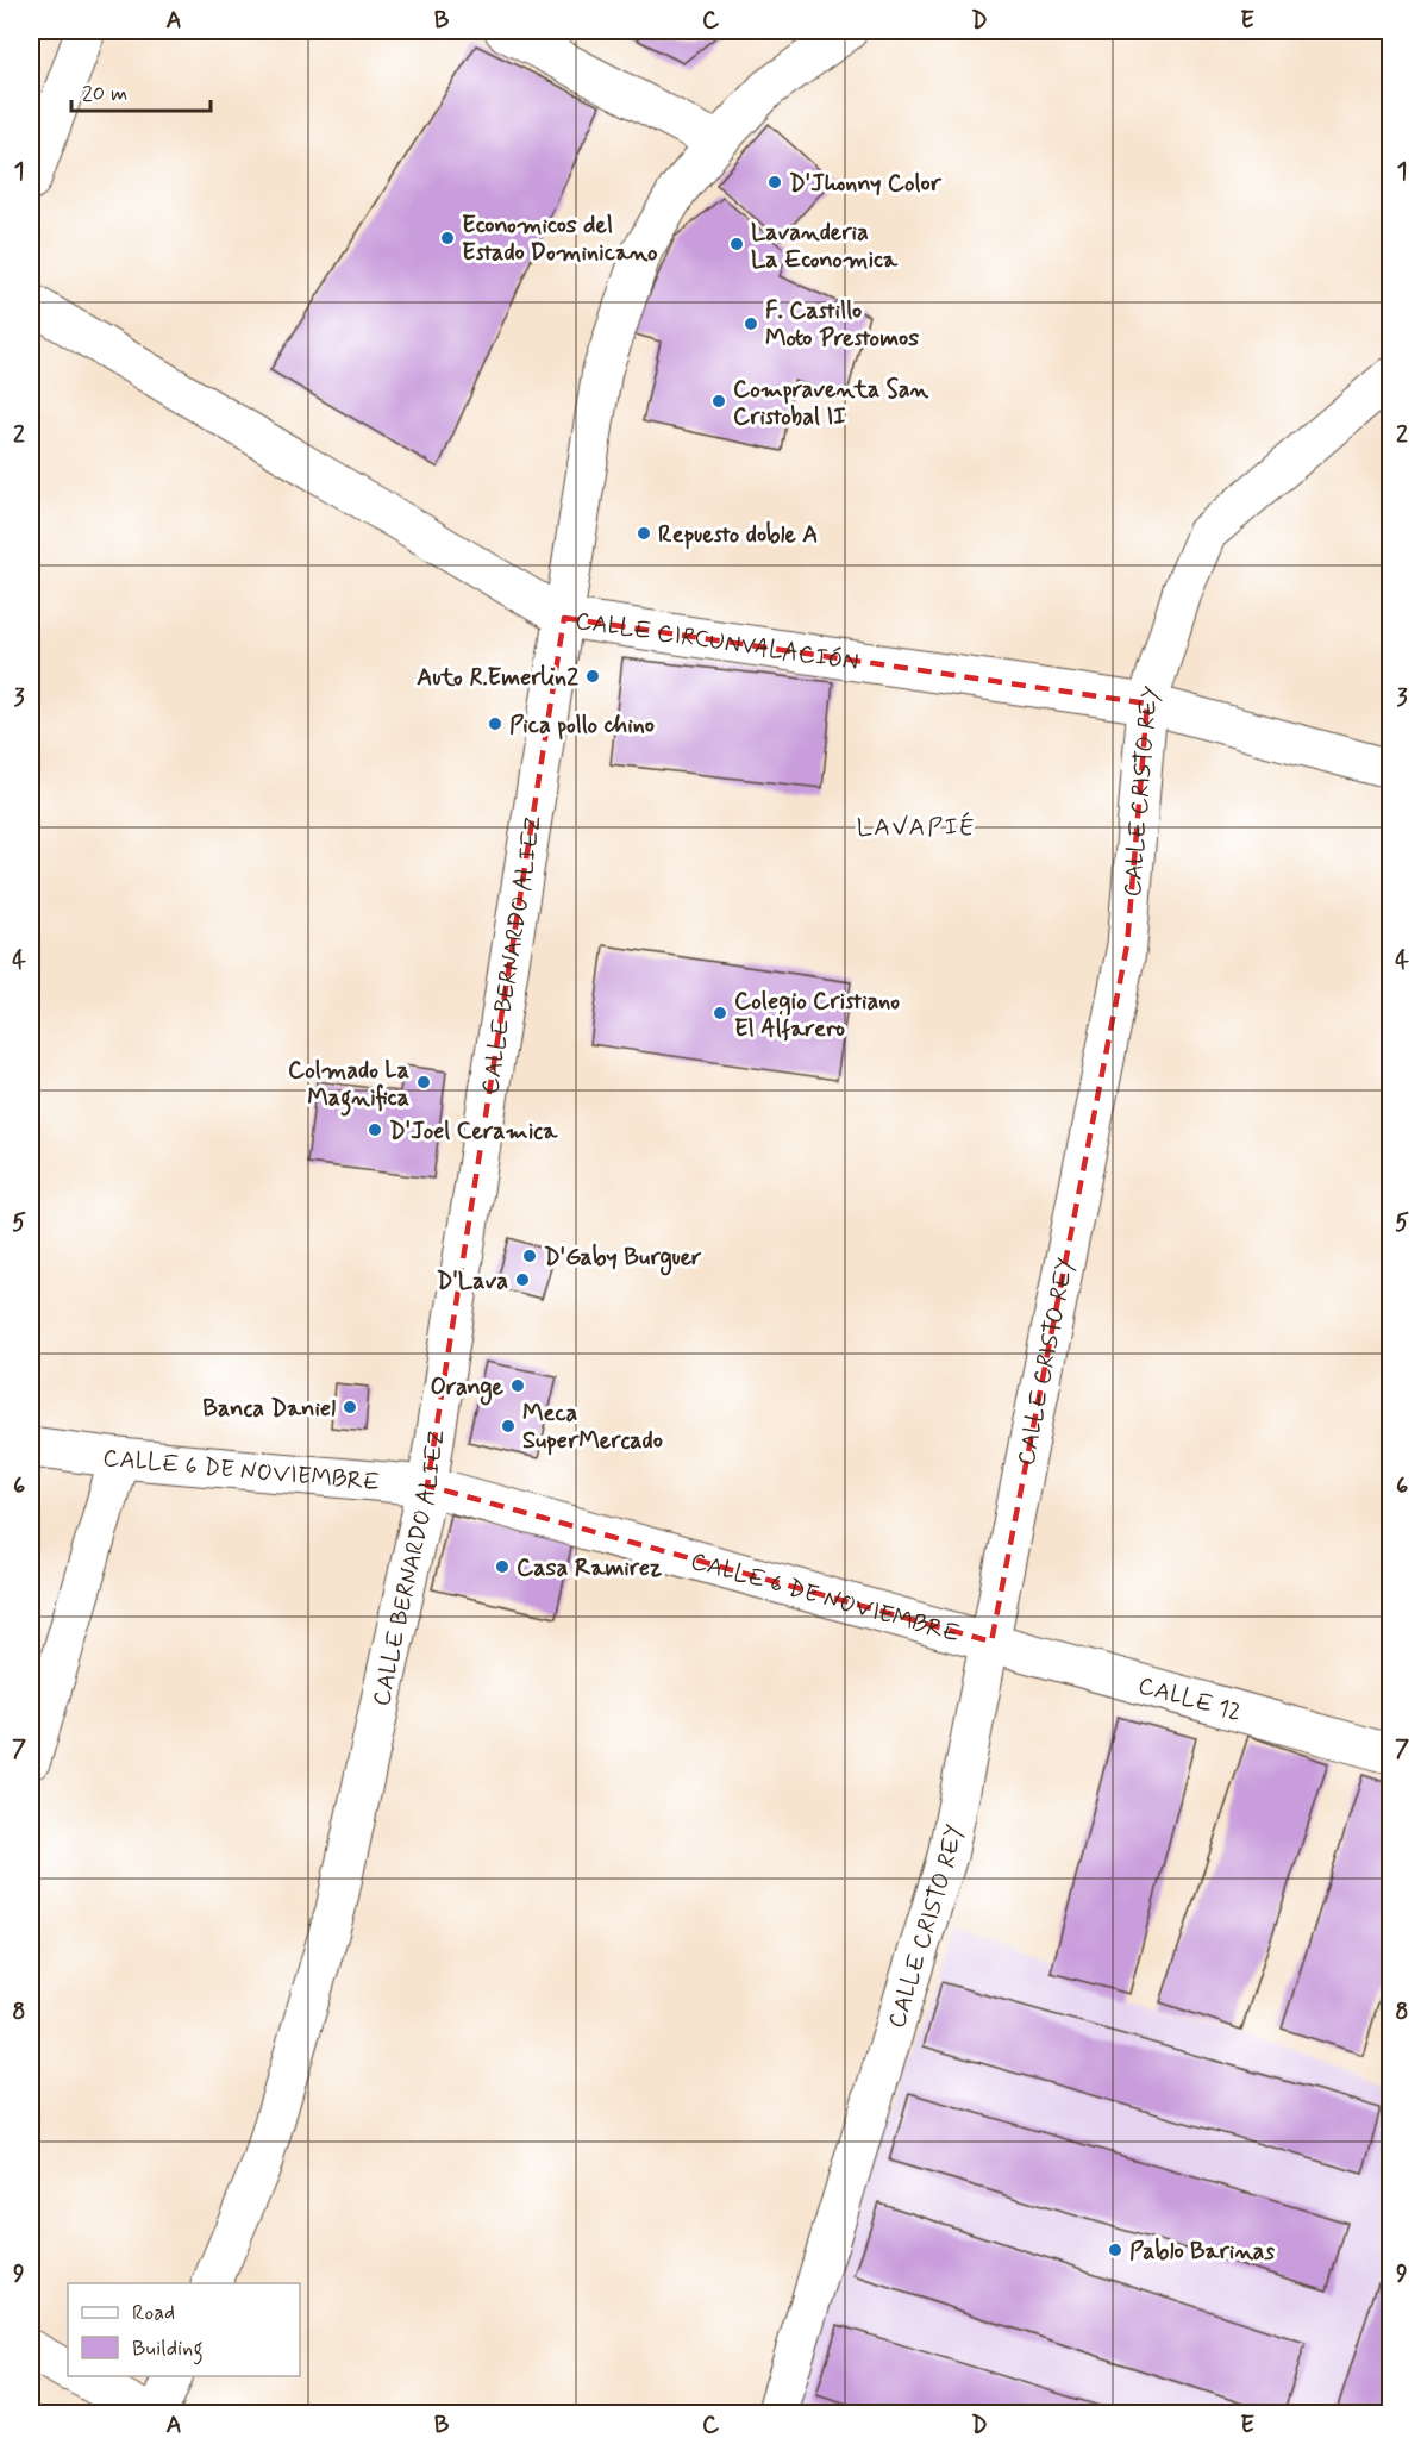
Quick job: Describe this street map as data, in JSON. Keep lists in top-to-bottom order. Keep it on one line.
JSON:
{"streets":{"street":["CALLE CIRCUNVALACIÓN","CALLE CRISTO REY","CALLE BERNARDO ALIEZ","CALLE 6 DE NOVIEMBRE","CALLE 12"]},"crossings":[["CALLE CIRCUNVALACIÓN","CALLE CRISTO REY"],["CALLE CIRCUNVALACIÓN","CALLE BERNARDO ALIEZ"],["CALLE CRISTO REY","CALLE 6 DE NOVIEMBRE"],["CALLE CRISTO REY","CALLE 12"],["CALLE BERNARDO ALIEZ","CALLE 6 DE NOVIEMBRE"],["CALLE 6 DE NOVIEMBRE","CALLE 12"]],"districts":["LAVAPIÉ"],"places":["D'Jhonny Color","Economicos del Estado Dominicano","Lavanderia La Economica","F. Castillo Moto Prestomos","Compraventa San Cristobal II","Repuesto doble A","Auto R.Emerlin2","Pica pollo chino","Colegio Cristiano El Alfarero","Colmado La Magnifica","D'Joel Ceramica","D'Gaby Burguer","D'Lava","Orange","Banca Daniel","Meca SuperMercado","Casa Ramirez","Pablo Barinas"],"legend":["Road","Building"],"scale_bar":"20 m","grid":{"columns":["A","B","C","D","E"],"rows":["1","2","3","4","5","6","7","8","9"]}}
